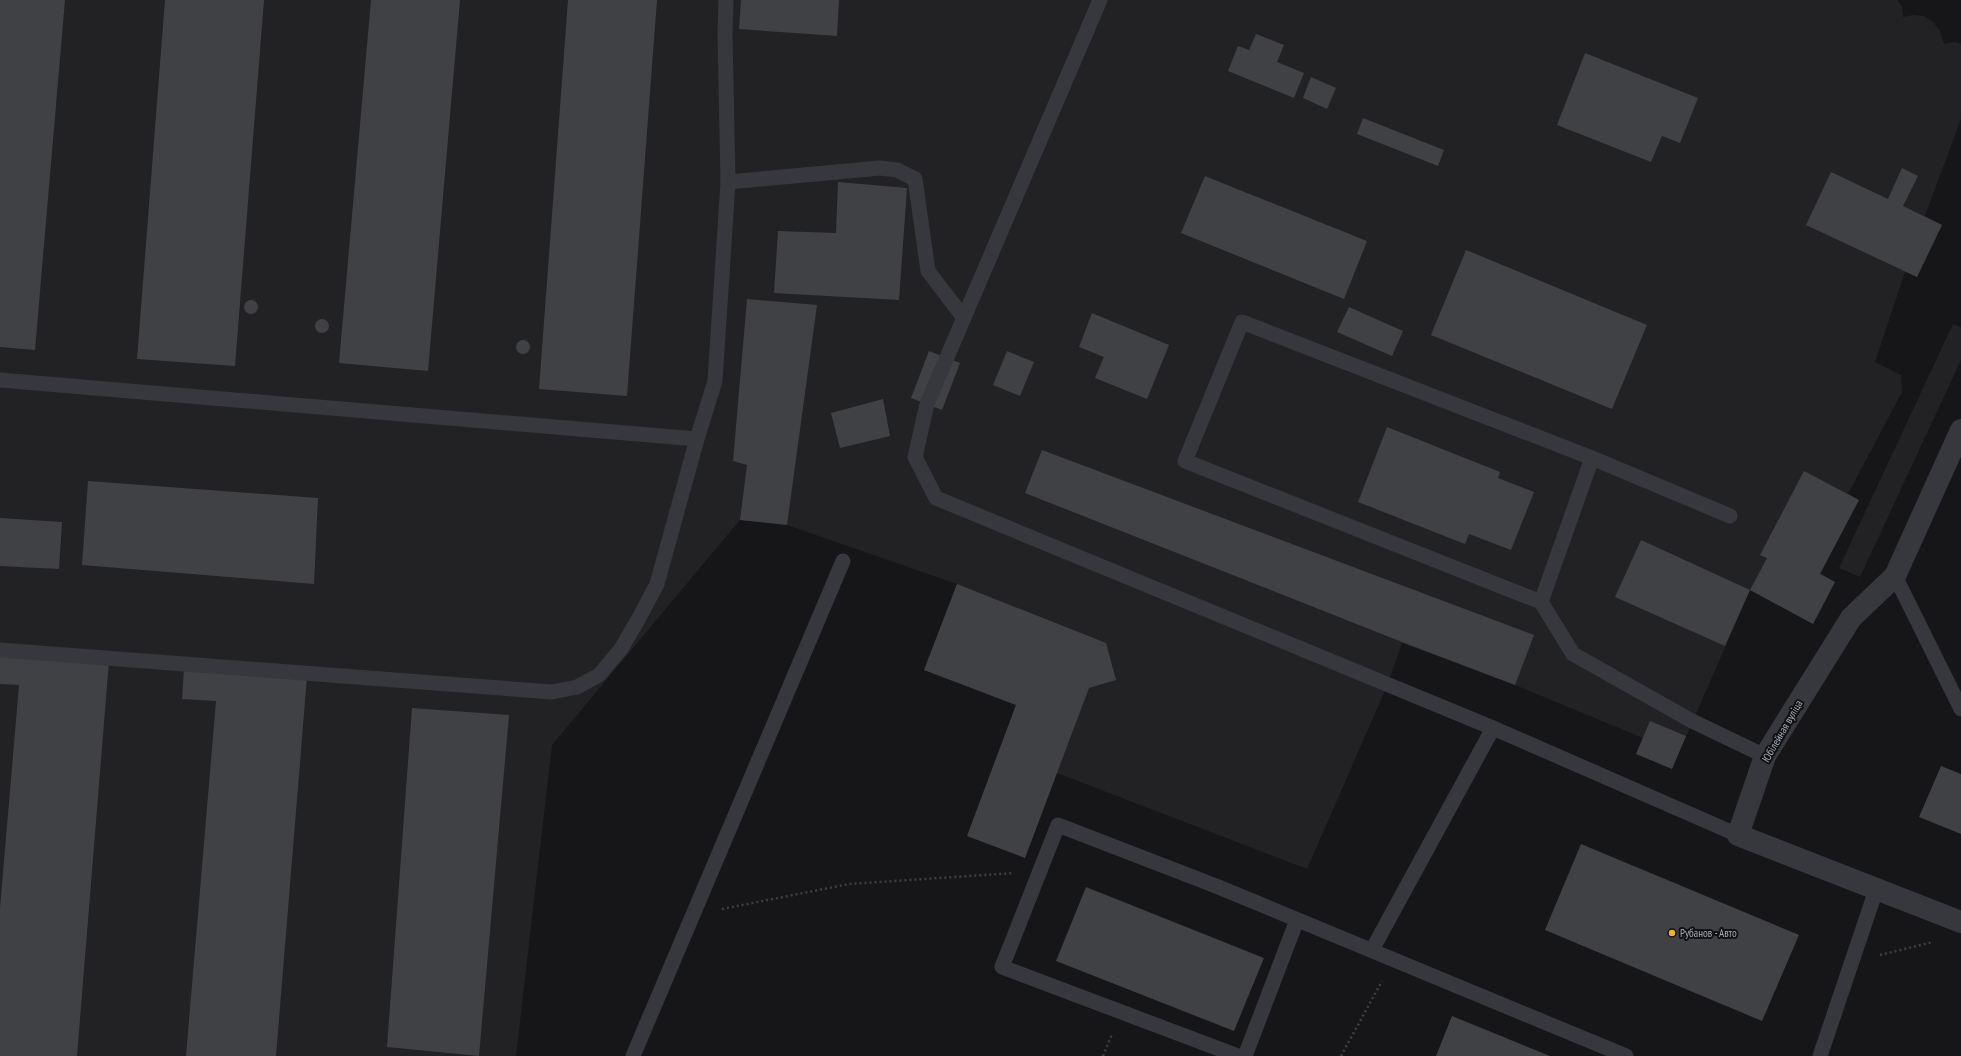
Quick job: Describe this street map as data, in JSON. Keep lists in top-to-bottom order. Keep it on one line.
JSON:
{"streets":{"street":["Юбілейная вуліца"]},"places":["Рубанов - Авто"]}
